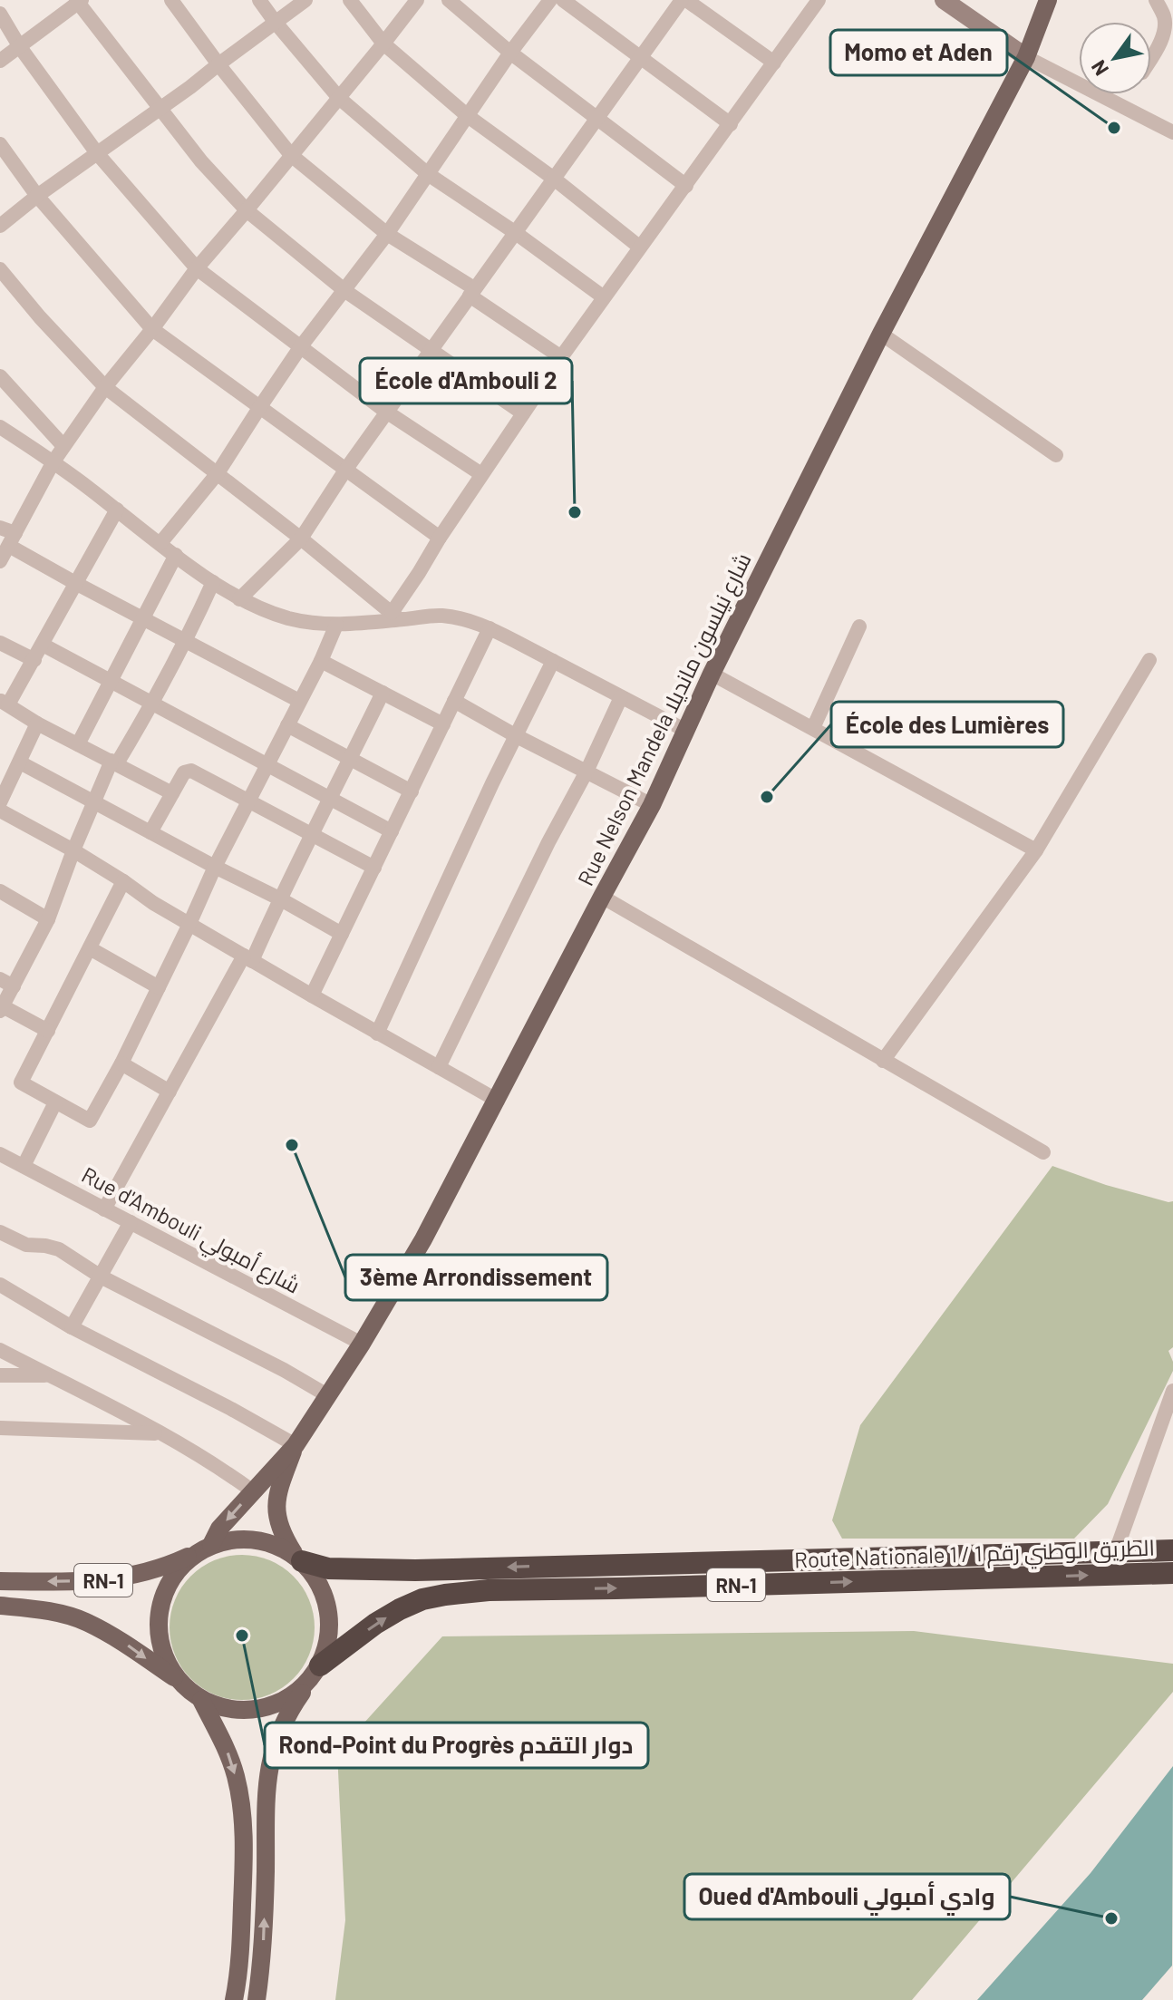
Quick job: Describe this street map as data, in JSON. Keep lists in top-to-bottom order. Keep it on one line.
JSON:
{"streets":{"highway":["Route Nationale 1 / الطريق الوطني رقم 1","RN-1"],"main road":["Rue Nelson Mandela شارع نيلسون مانديلا"],"street":["Rue d'Ambouli شارع أمبولي"]},"crossings":[["Rue Nelson Mandela شارع نيلسون مانديلا","Rue d'Ambouli شارع أمبولي"],["Rue Nelson Mandela شارع نيلسون مانديلا","Route Nationale 1 / الطريق الوطني رقم 1"],["Rue Nelson Mandela شارع نيلسون مانديلا","RN-1"],["Route Nationale 1 / الطريق الوطني رقم 1","RN-1"]],"places":["Momo et Aden","École d'Ambouli 2","École des Lumières","3ème Arrondissement","Rond-Point du Progrès دوار التقدم","Oued d'Ambouli وادي أمبولي"],"north":"bottom left"}
